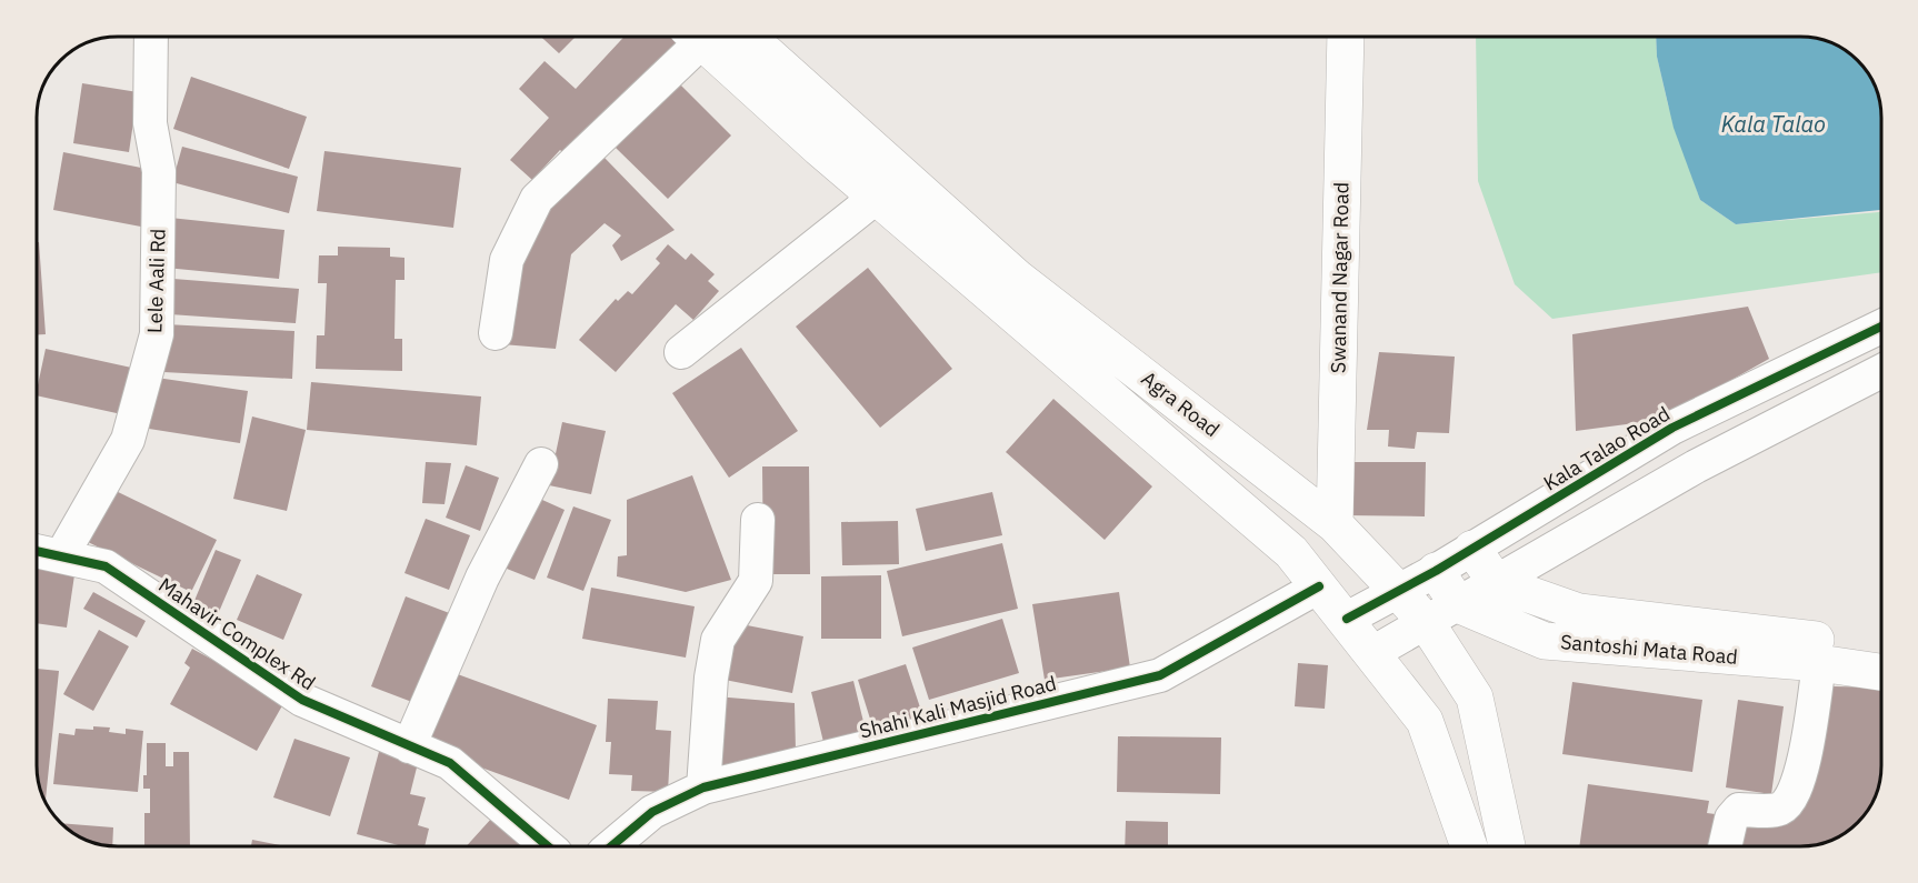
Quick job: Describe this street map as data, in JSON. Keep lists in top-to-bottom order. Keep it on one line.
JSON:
{"streets":{"main road":["Swanand Nagar Road","Agra Road","Santoshi Mata Road"],"street":["Lele Aali Rd","Kala Talao Road","Mahavir Complex Rd","Shahi Kali Masjid Road"]},"crossings":[["Swanand Nagar Road","Agra Road"],["Lele Aali Rd","Mahavir Complex Rd"],["Agra Road","Kala Talao Road"],["Agra Road","Shahi Kali Masjid Road"]],"water":["Kala Talao"]}
